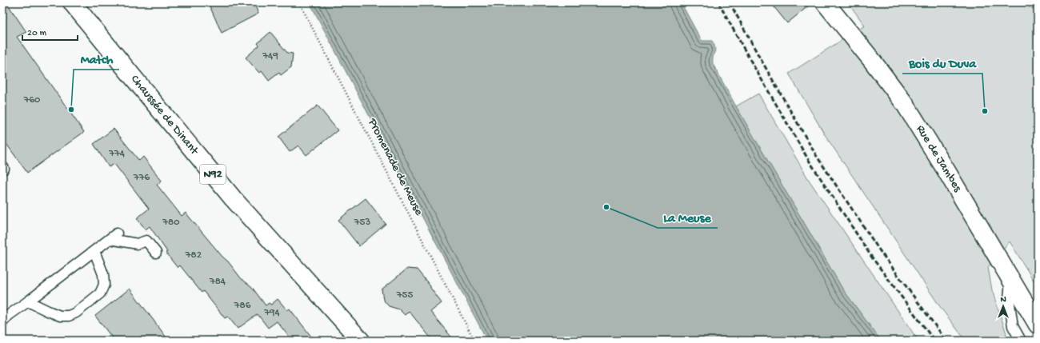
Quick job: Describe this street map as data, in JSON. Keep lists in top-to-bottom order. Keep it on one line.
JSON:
{"streets":{"main road":["Chaussée de Dinant","Rue de Jambes","N92"],"path":["Promenade de Meuse"]},"places":["Match","Bois du Duva","La Meuse"],"house_numbers":["749","760","774","776","780","753","782","784","755","786","794"],"scale_bar":"20 m","north":"top"}
